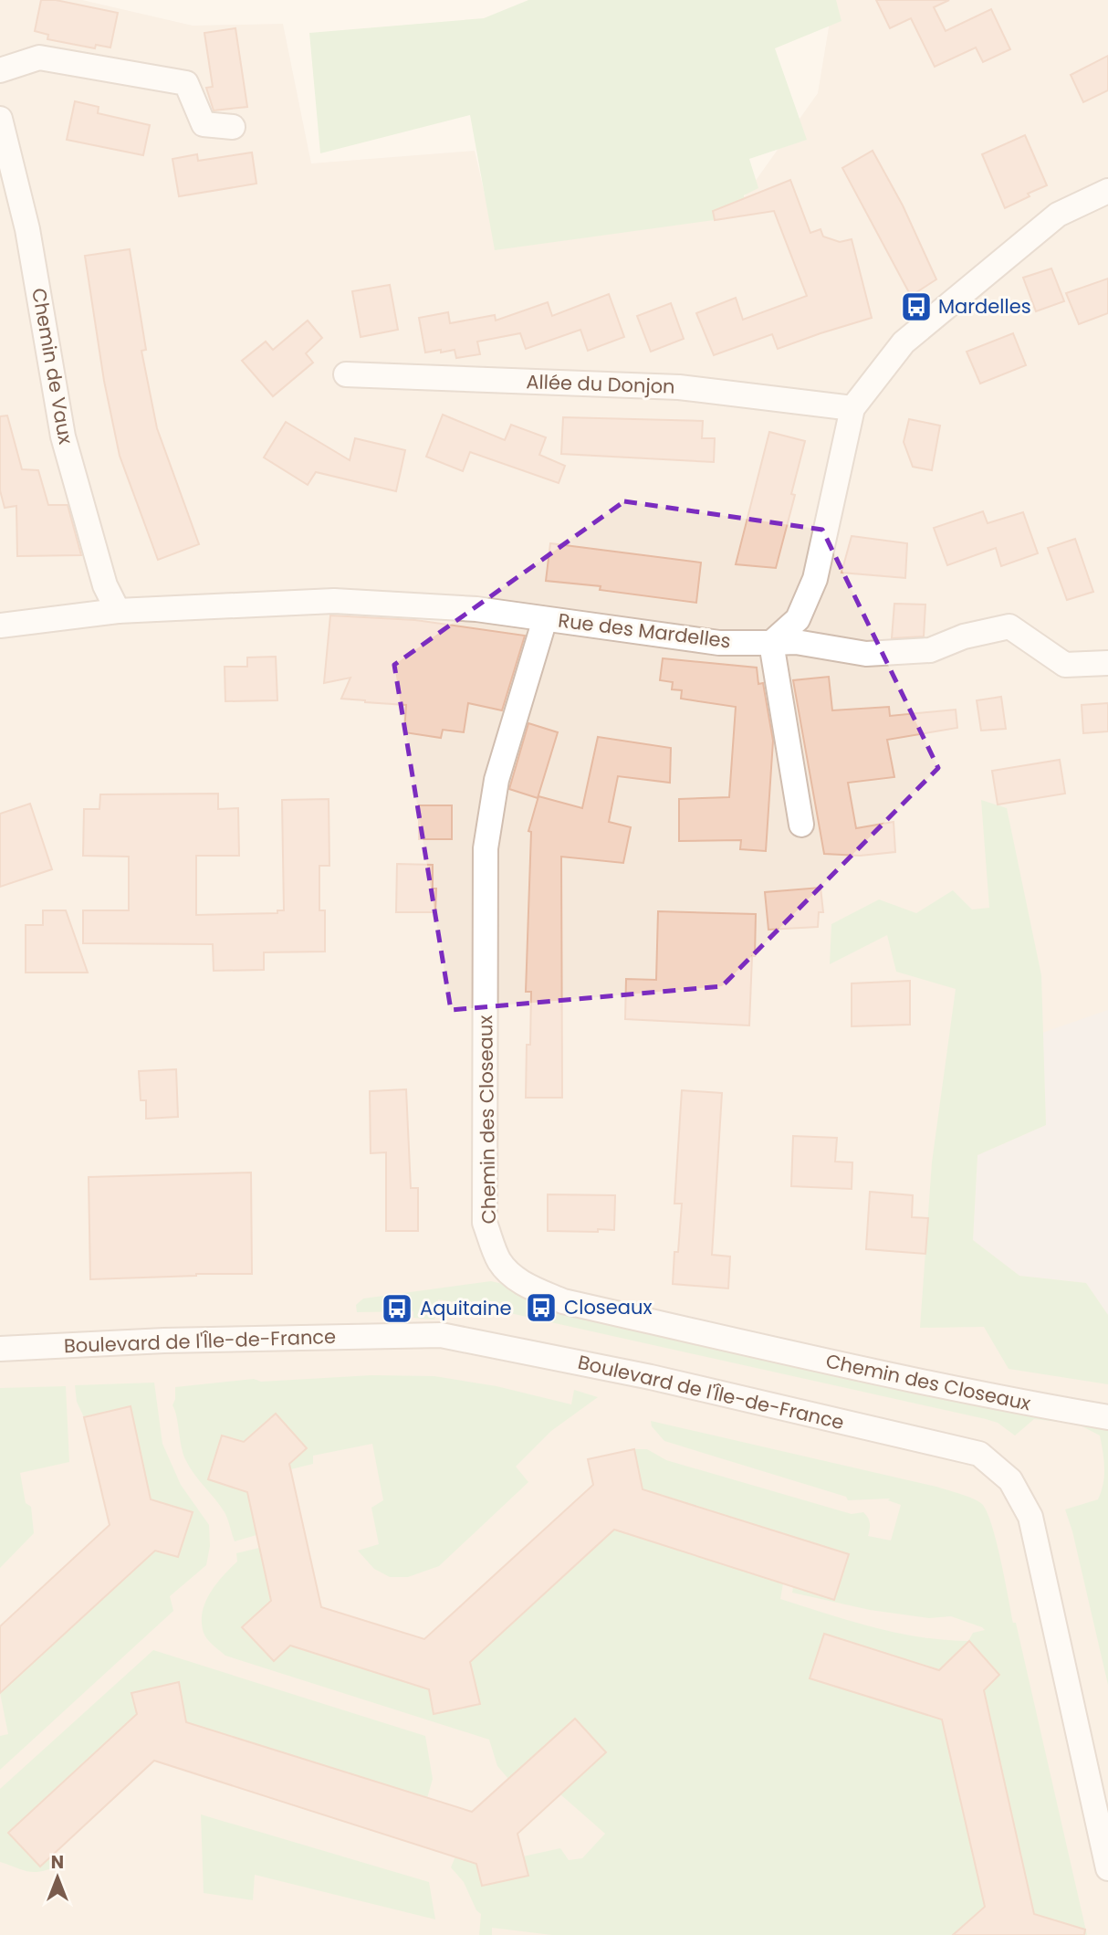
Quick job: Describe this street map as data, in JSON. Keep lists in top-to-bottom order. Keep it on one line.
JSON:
{"streets":{"street":["Chemin de Vaux","Allée du Donjon","Rue des Mardelles","Chemin des Closeaux","Boulevard de l'Île-de-France"]},"crossings":[["Chemin de Vaux","Rue des Mardelles"],["Rue des Mardelles","Chemin des Closeaux"]],"places":{"bus stop":["Mardelles","Closeaux","Aquitaine"]},"north":"top"}
